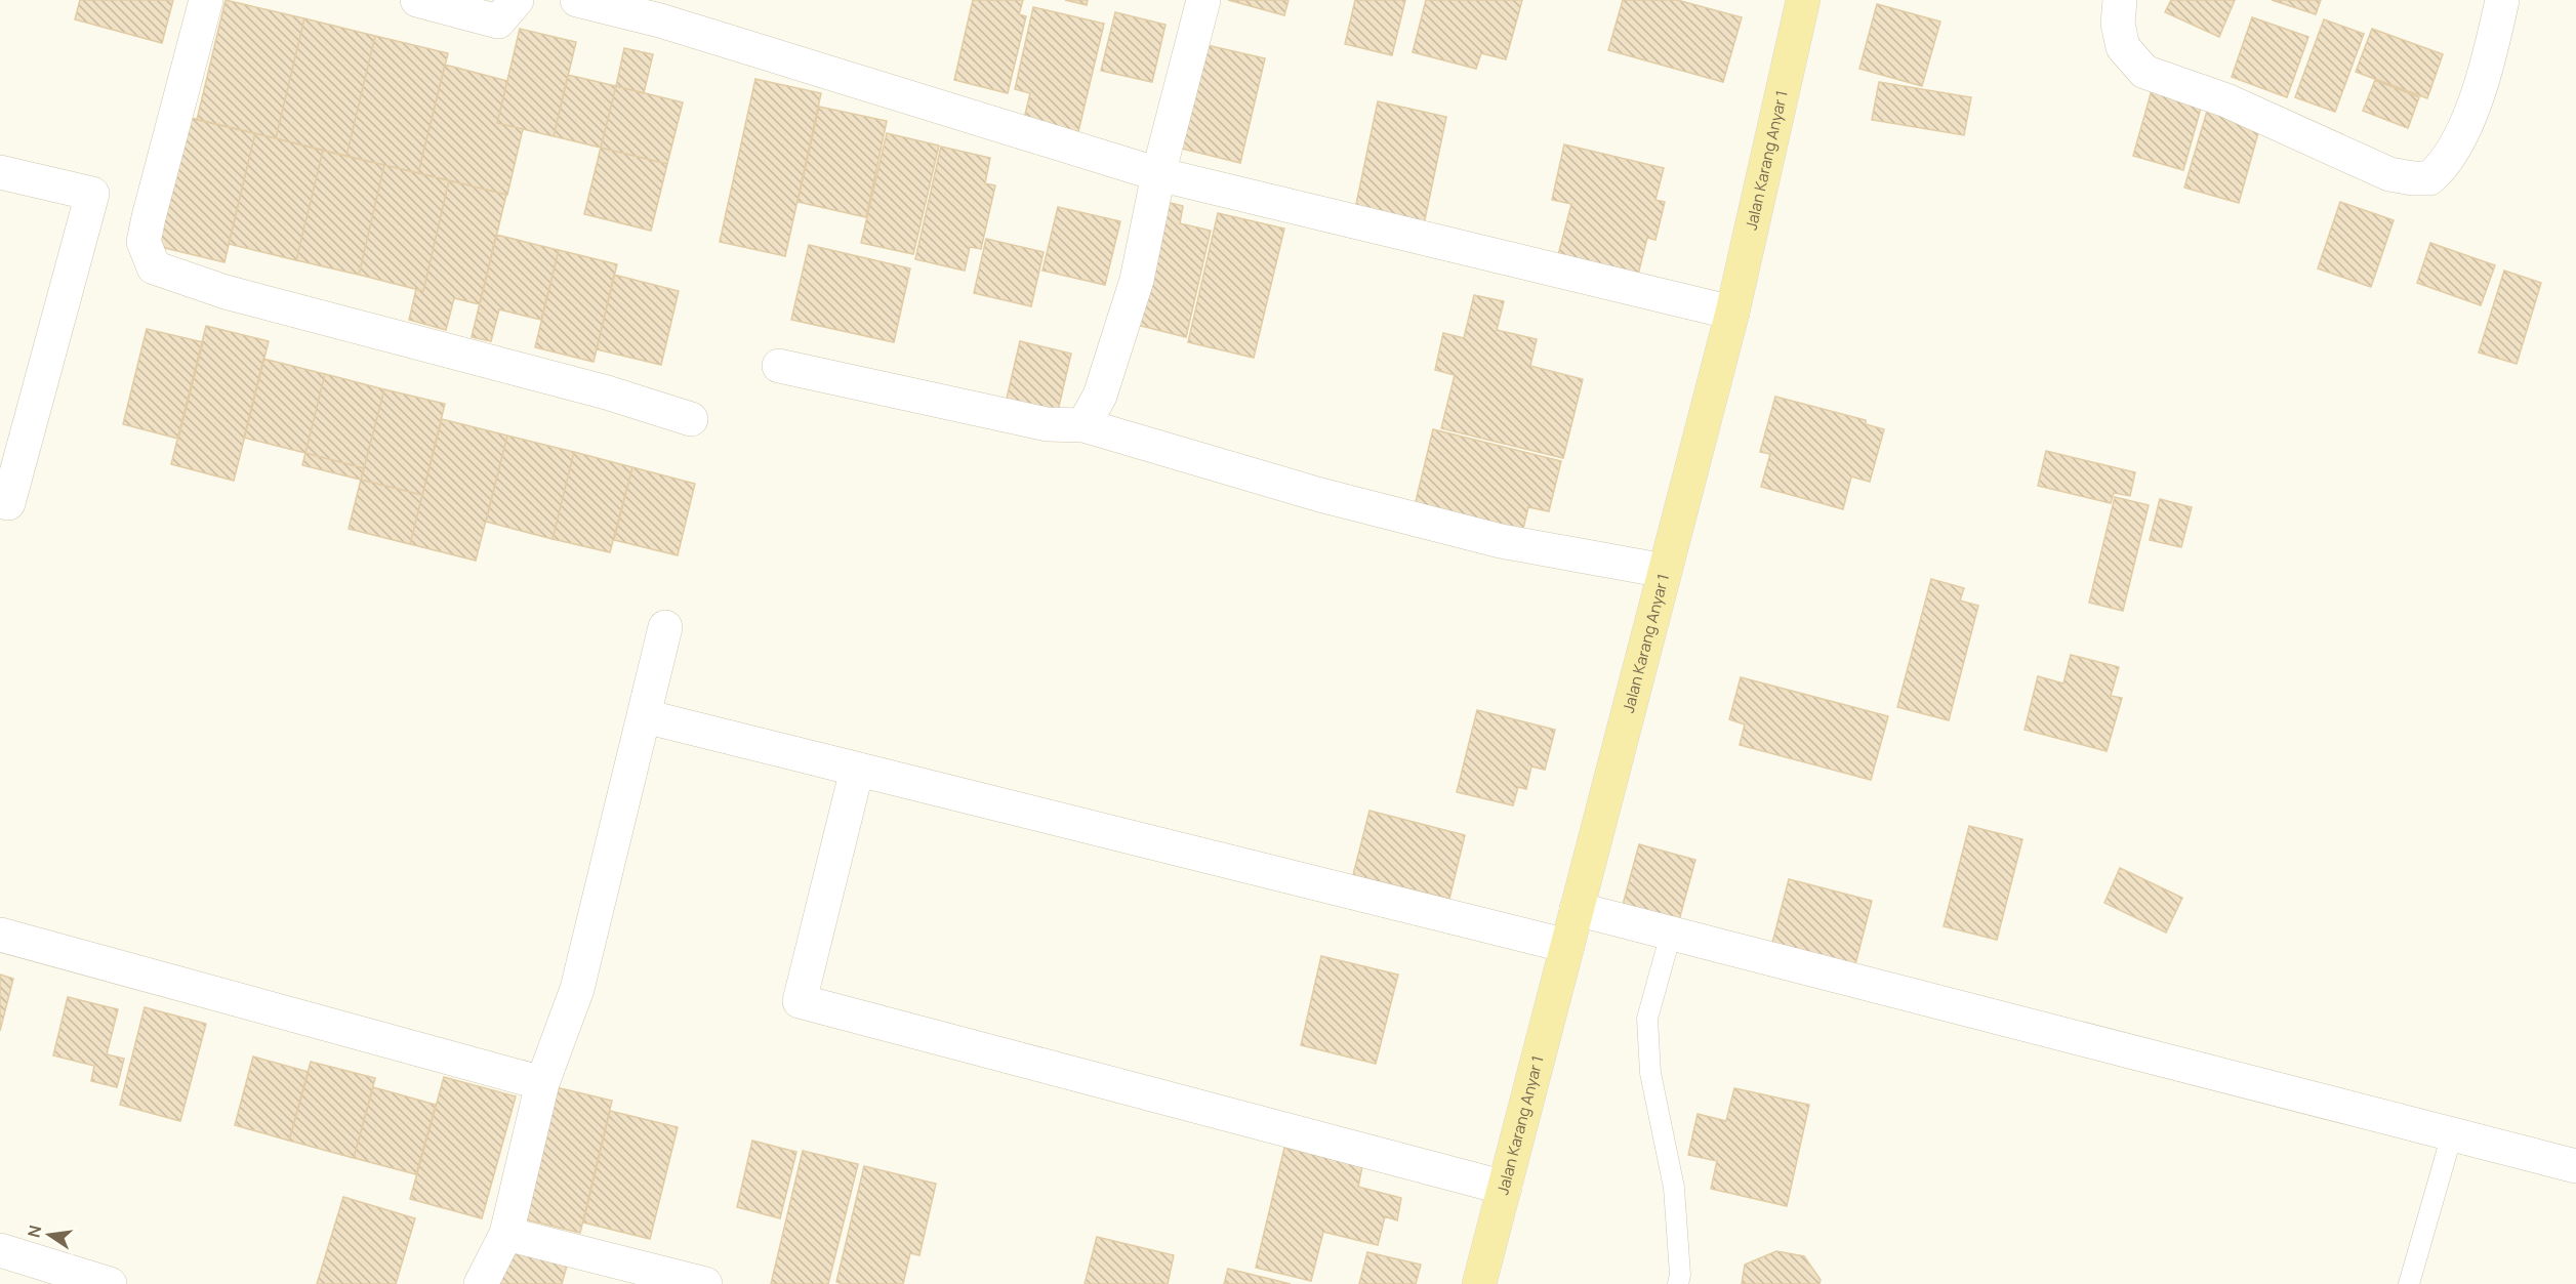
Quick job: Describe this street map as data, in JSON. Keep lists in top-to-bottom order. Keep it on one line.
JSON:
{"streets":{"main road":["Jalan Karang Anyar 1"]},"north":"left"}
